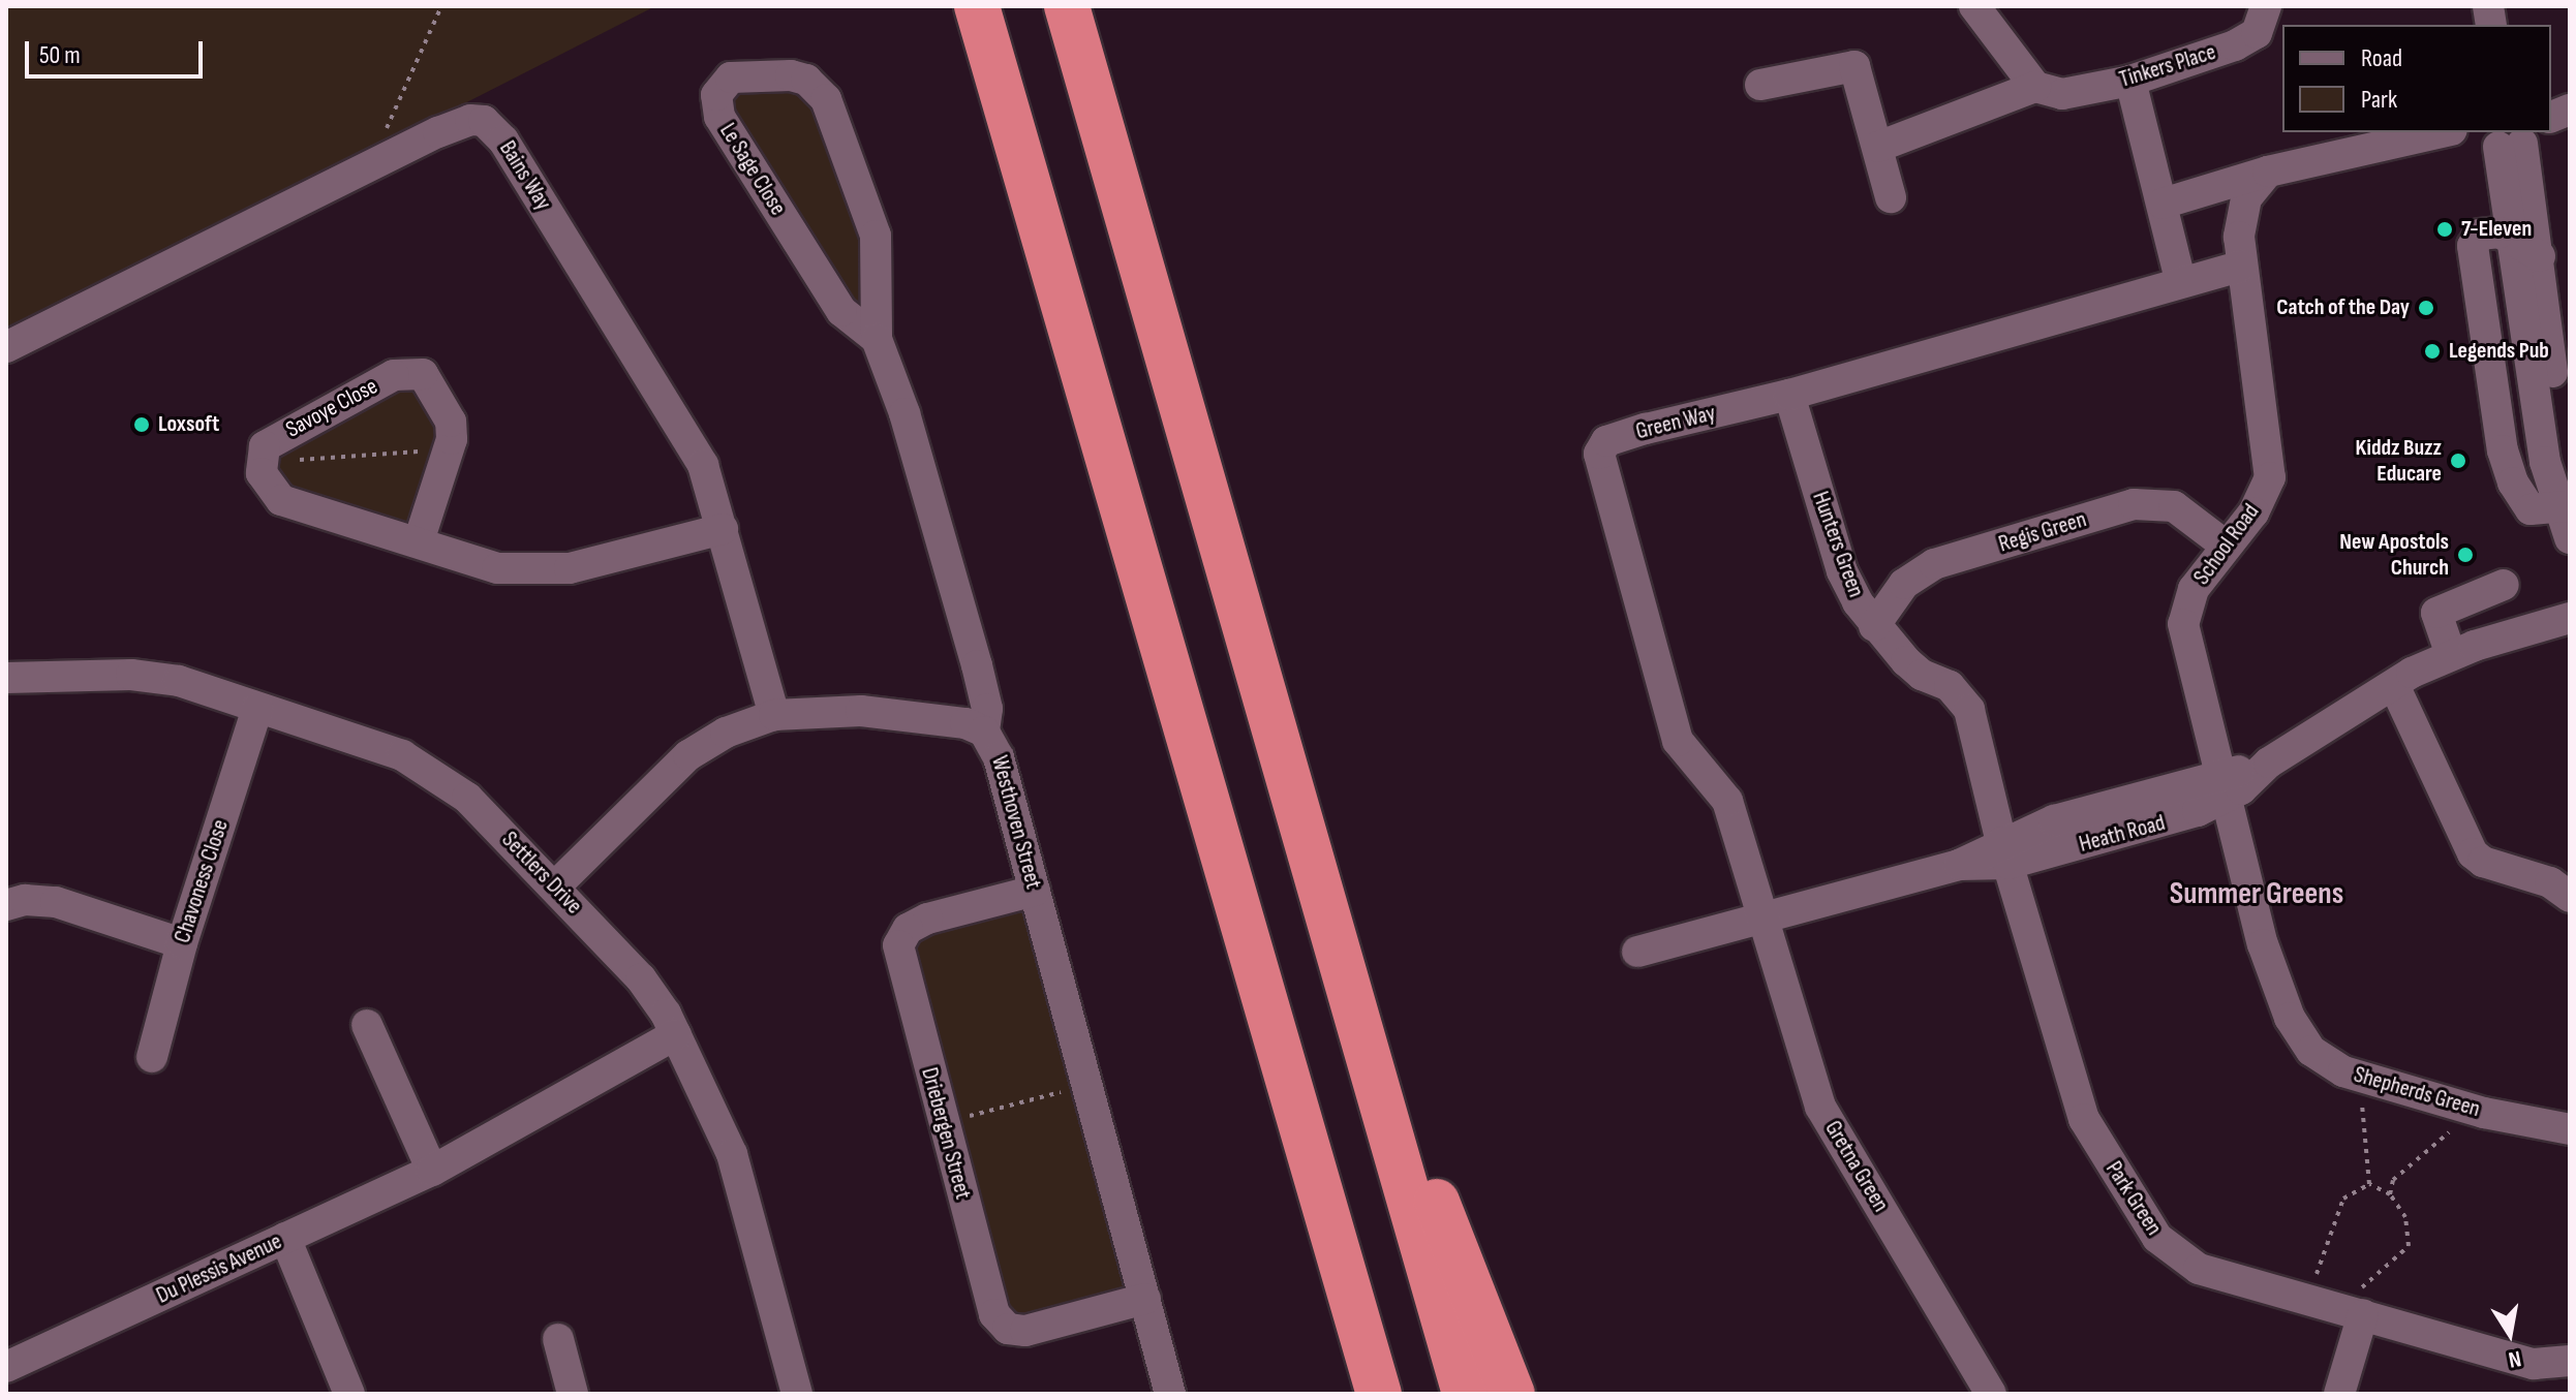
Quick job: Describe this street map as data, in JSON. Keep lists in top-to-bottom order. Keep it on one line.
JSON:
{"streets":{"street":["Tinkers Place","Le Sage Close","Bains Way","Savoye Close","Green Way","Regis Green","Hunters Green","School Road","Westhoven Street","Heath Road","Settlers Drive","Chavoness Close","Shepherds Green","Driebergen Street","Gretna Green","Park Green","Du Plessis Avenue"]},"crossings":[["Le Sage Close","Westhoven Street"],["Bains Way","Westhoven Street"],["Green Way","Hunters Green"],["Green Way","School Road"],["Green Way","Heath Road"],["Green Way","Gretna Green"],["Regis Green","Hunters Green"],["Regis Green","School Road"],["Hunters Green","Heath Road"],["Hunters Green","Park Green"],["School Road","Heath Road"],["School Road","Shepherds Green"],["Westhoven Street","Settlers Drive"],["Westhoven Street","Driebergen Street"],["Heath Road","Shepherds Green"],["Heath Road","Gretna Green"],["Heath Road","Park Green"],["Settlers Drive","Chavoness Close"],["Settlers Drive","Du Plessis Avenue"]],"districts":["Summer Greens"],"places":["7-Eleven","Catch of the Day","Legends Pub","Loxsoft","Kiddz Buzz Educare","New Apostols Church"],"legend":["Road","Park"],"scale_bar":"50 m","north":"bottom"}
